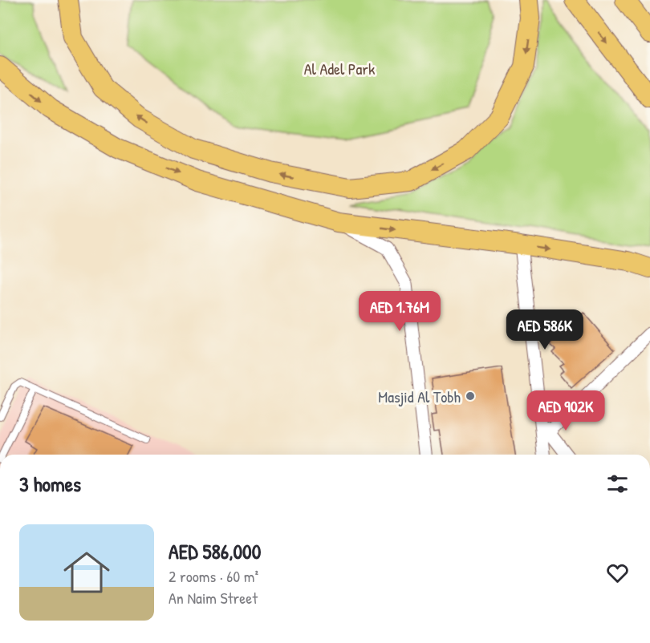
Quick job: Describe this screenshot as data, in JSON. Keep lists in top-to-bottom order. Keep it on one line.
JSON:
{"parks":["Al Adel Park"],"places":["Masjid Al Tobh"],"page":{"price":["AED 1.76M","AED 586K","AED 902K"],"heading":"3 homes","list":[{"name":"AED 586,000","note":"2 rooms · 60 m² · An Naim Street"}]}}
